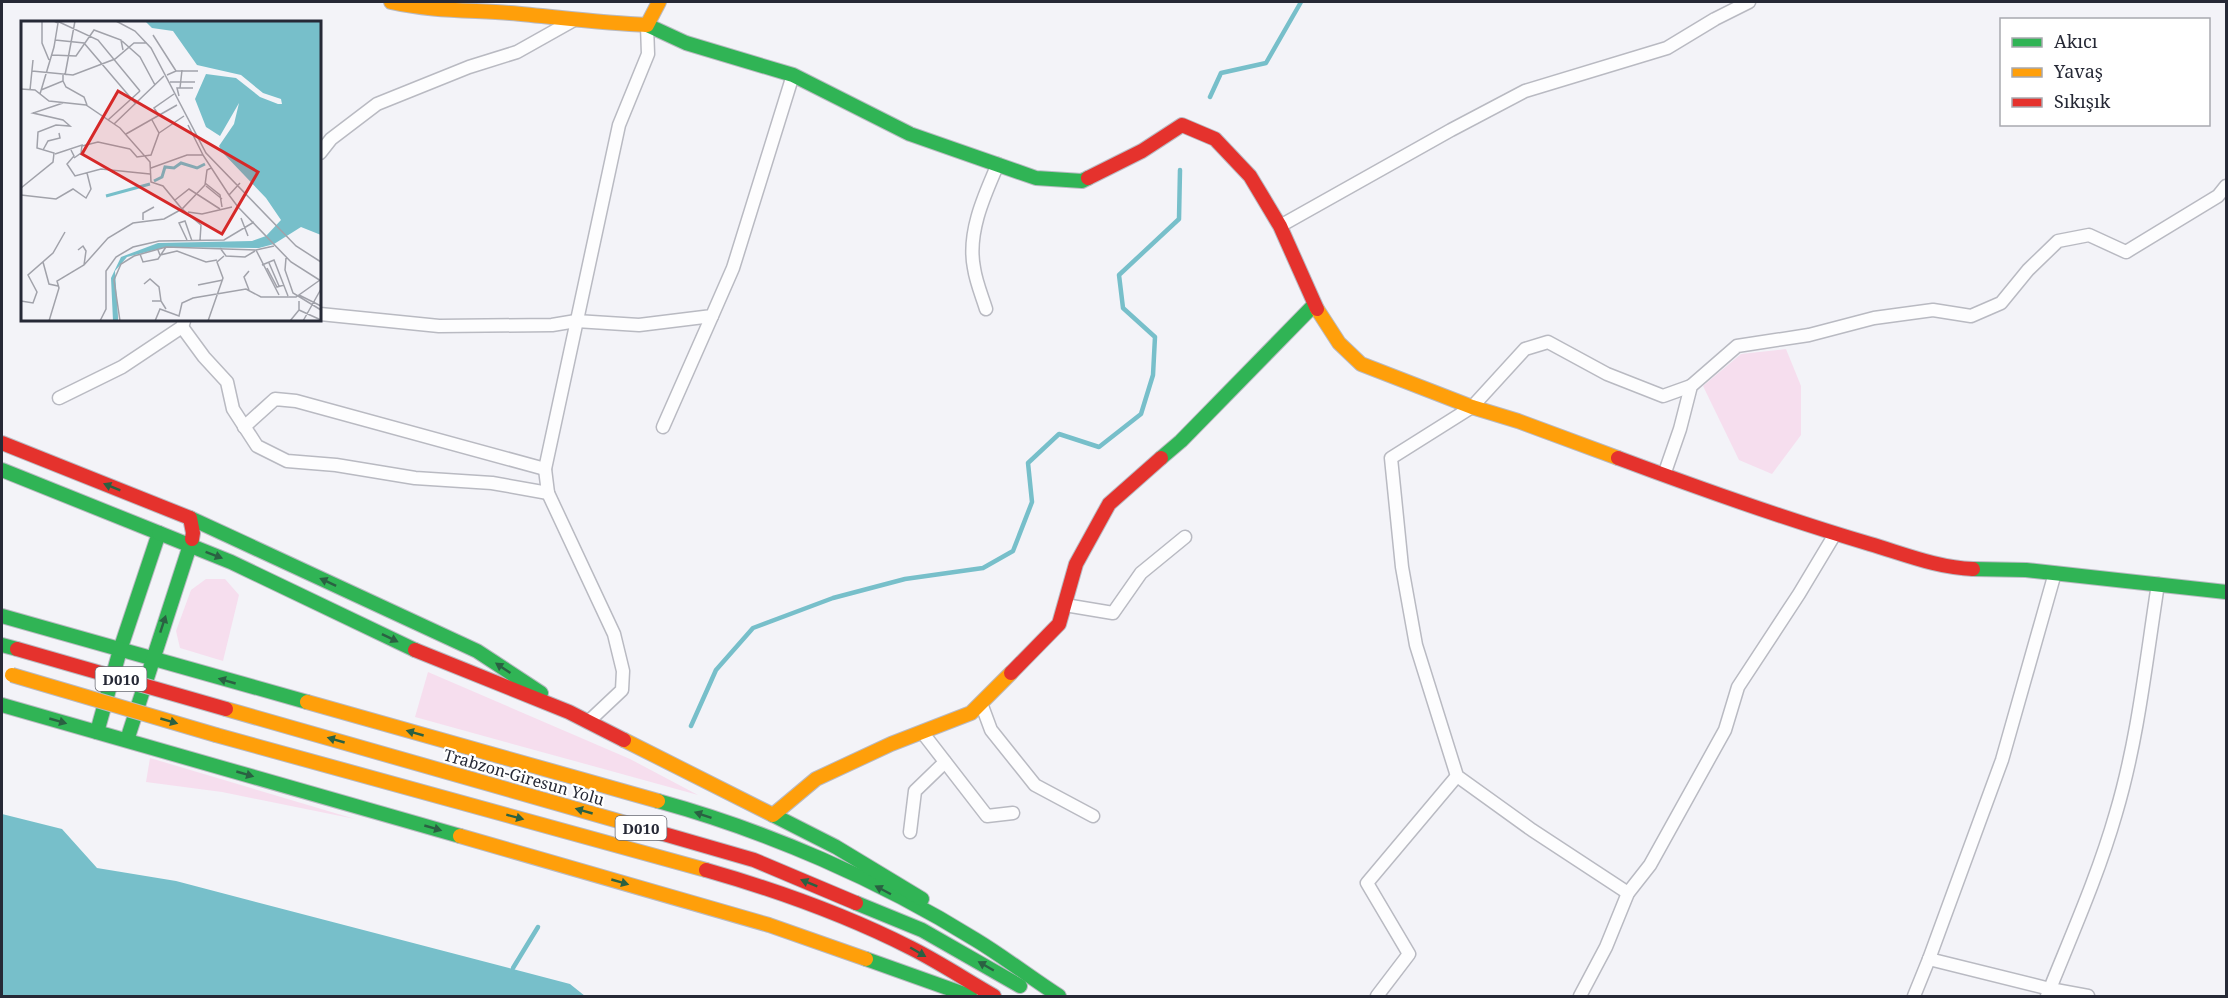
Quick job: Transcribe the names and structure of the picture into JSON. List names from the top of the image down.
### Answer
{
  "streets": {
    "main road": ["D010", "Trabzon-Giresun Yolu"]
  },
  "legend": ["Akıcı", "Yavaş", "Sıkışık"]
}
